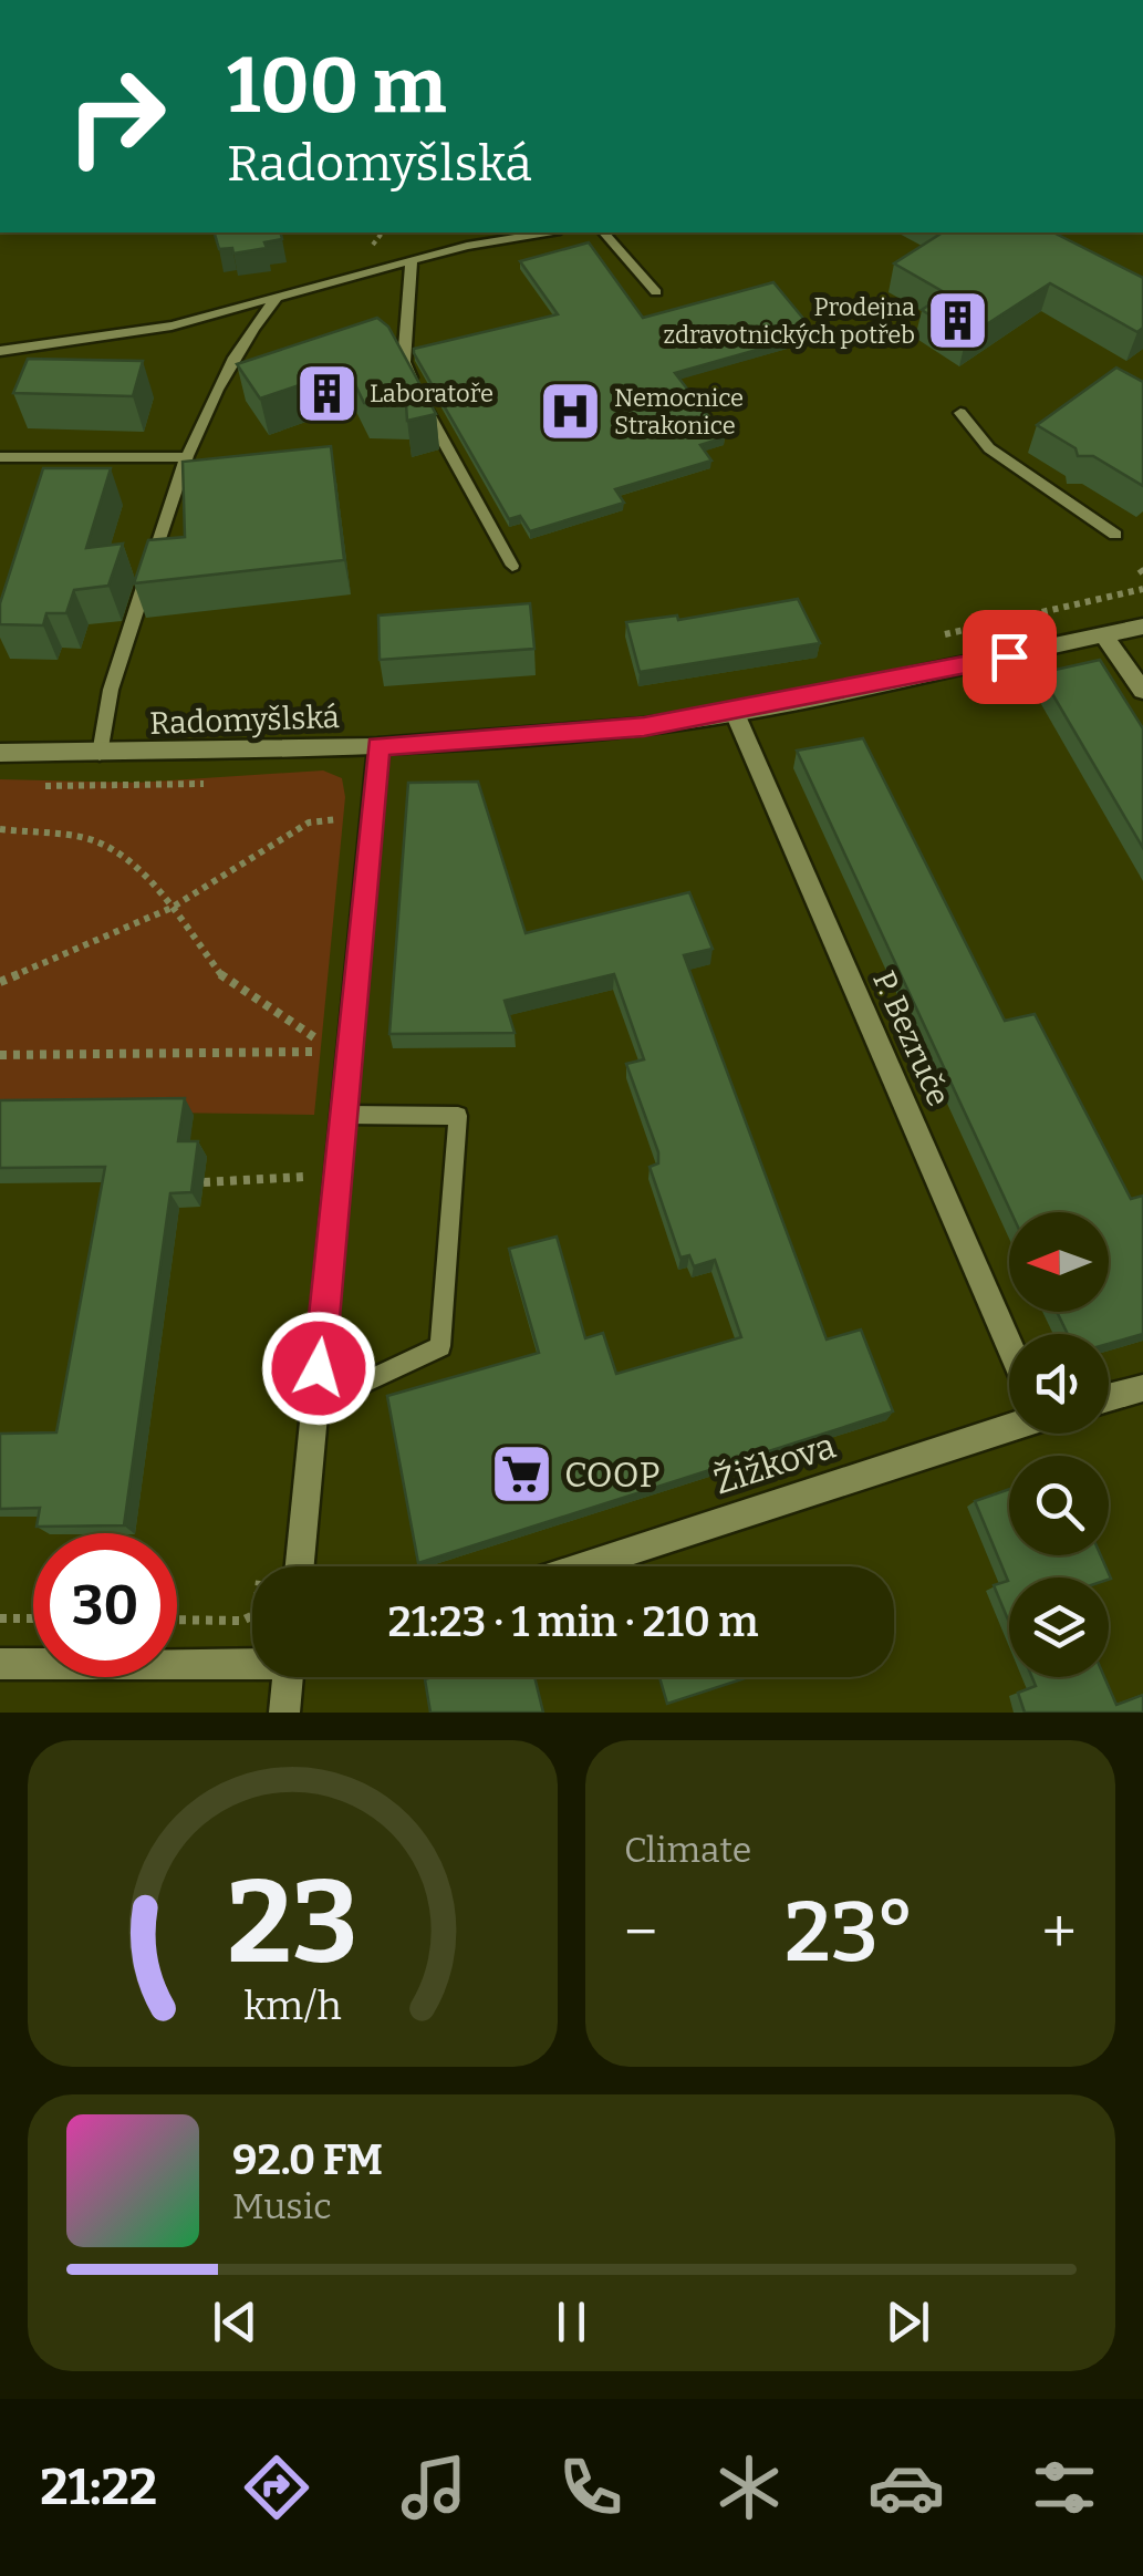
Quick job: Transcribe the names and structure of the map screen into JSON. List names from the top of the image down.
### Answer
{
  "streets": {
    "street": ["Radomyšlská", "P. Bezruče", "Žižkova"]
  },
  "crossings": [
    ["Radomyšlská", "P. Bezruče"]
  ],
  "places": {
    "building": ["Prodejna zdravotnických potřeb", "Laboratoře"],
    "hospital": ["Nemocnice Strakonice"],
    "supermarket": ["COOP"]
  },
  "north": "left",
  "page": {
    "turn": ["100 m", "Radomyšlská"],
    "limit": "30",
    "trip": "21:23 · 1 min · 210 m",
    "tile": "Climate",
    "heat": ["−", "23°", "+"],
    "song": ["92.0 FM", "Music"],
    "tabs": "21:22",
    "gauge": ["23", "km/h"]
  }
}
